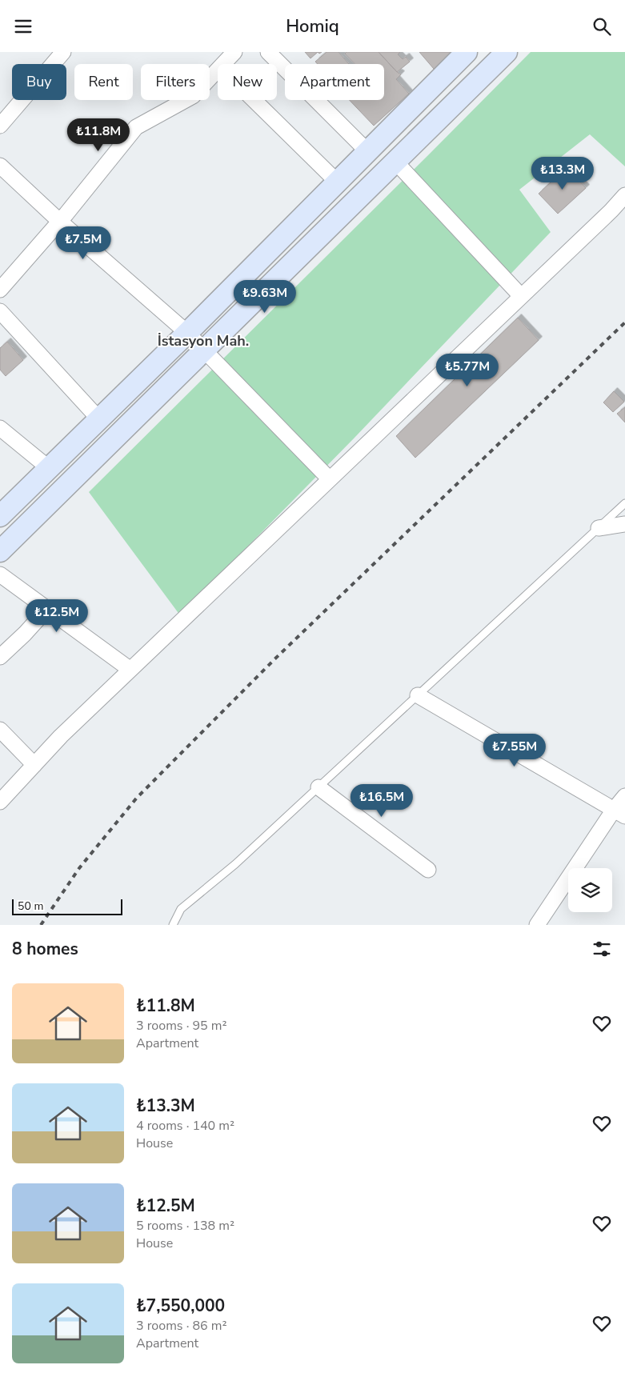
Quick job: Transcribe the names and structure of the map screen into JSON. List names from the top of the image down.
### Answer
{
  "districts": ["İstasyon Mah."],
  "scale_bar": "50 m",
  "page": {
    "header": "Homiq",
    "chip": [
      "Buy",
      "Rent",
      "Filters",
      "New",
      "Apartment"
    ],
    "price": [
      "₺11.8M",
      "₺13.3M",
      "₺7.5M",
      "₺9.63M",
      "₺5.77M",
      "₺12.5M",
      "₺7.55M",
      "₺16.5M"
    ],
    "scale": "50 m",
    "heading": "8 homes",
    "list": [
      {
        "name": "₺11.8M",
        "note": "3 rooms · 95 m² · Apartment"
      },
      {
        "name": "₺13.3M",
        "note": "4 rooms · 140 m² · House"
      },
      {
        "name": "₺12.5M",
        "note": "5 rooms · 138 m² · House"
      },
      {
        "name": "₺7,550,000",
        "note": "3 rooms · 86 m² · Apartment"
      }
    ]
  }
}
